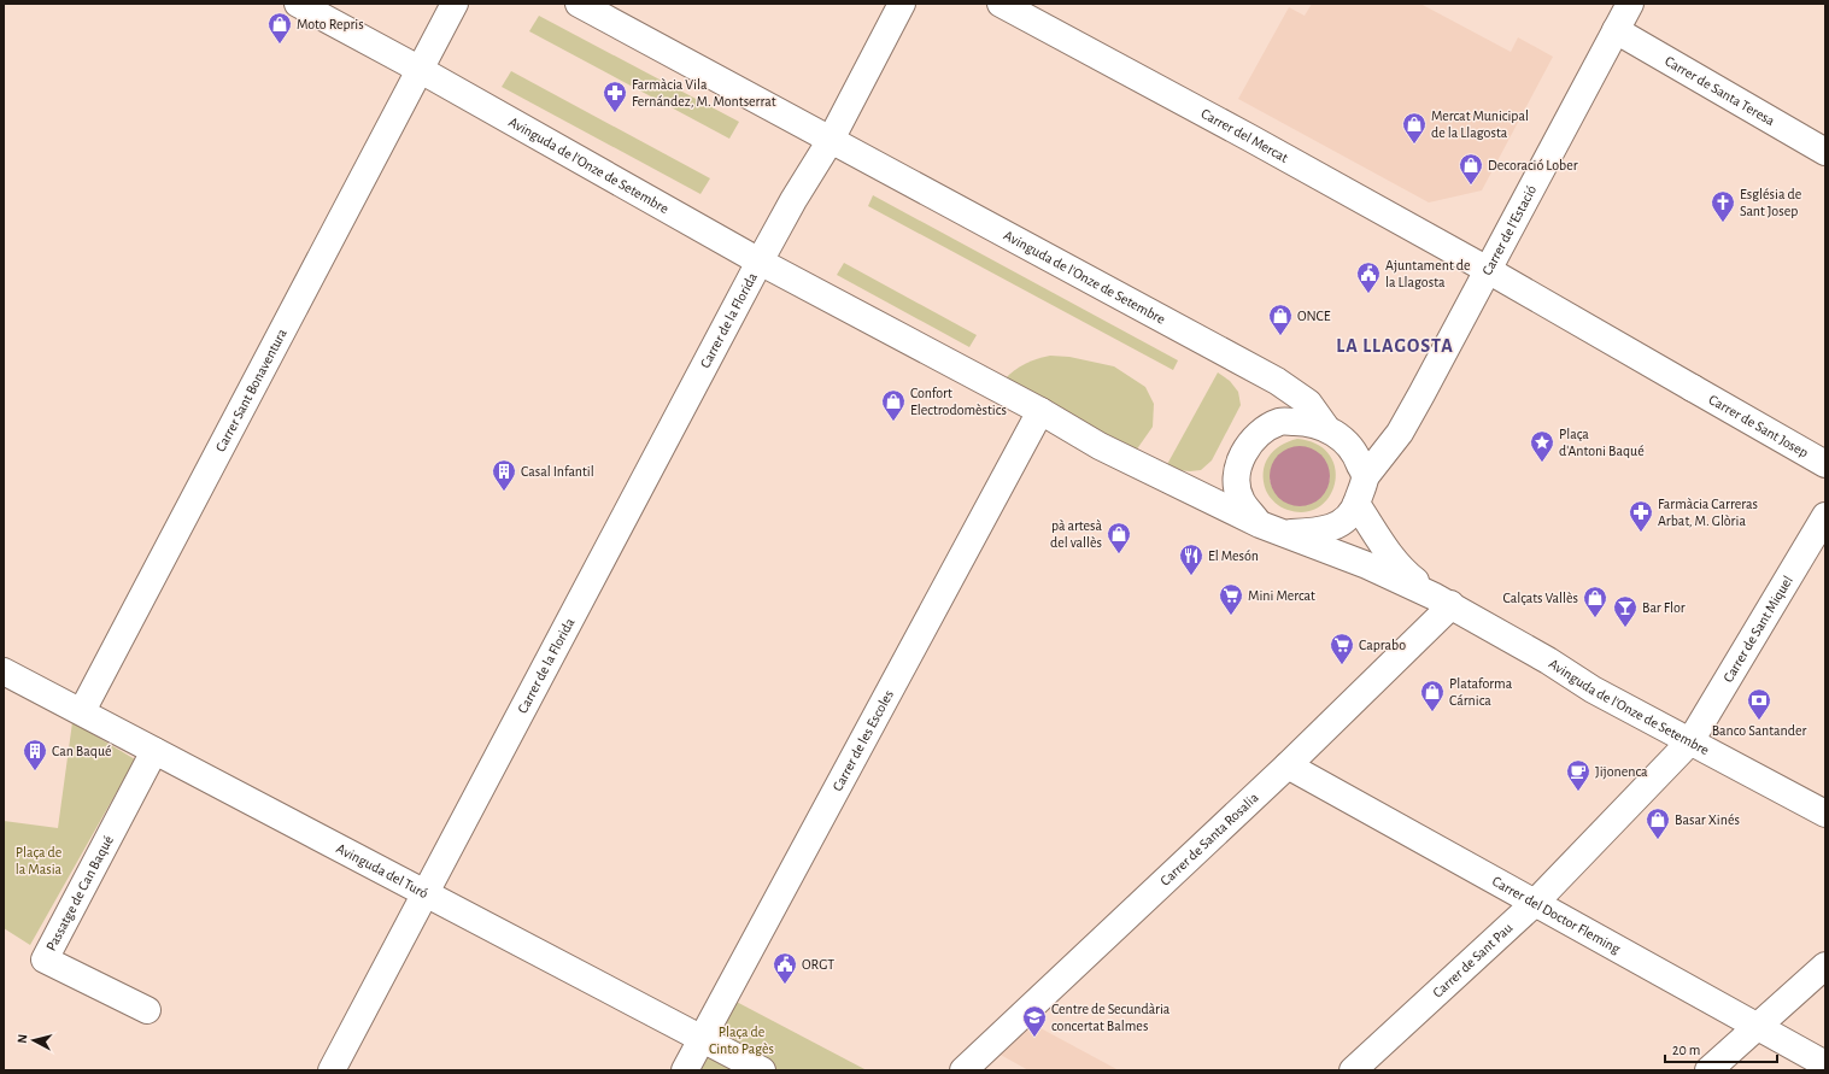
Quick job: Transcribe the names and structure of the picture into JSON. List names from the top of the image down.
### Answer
{
  "streets": {
    "street": [
      "Carrer de Santa Teresa",
      "Carrer del Mercat",
      "Avinguda de l'Onze de Setembre",
      "Carrer de l'Estació",
      "Carrer de la Florida",
      "Carrer Sant Bonaventura",
      "Carrer de Sant Josep",
      "Carrer de Sant Miquel",
      "Carrer de les Escoles",
      "Carrer de Santa Rosalia",
      "Avinguda del Turó",
      "Passatge de Can Baqué",
      "Carrer del Doctor Fleming",
      "Carrer de Sant Pau"
    ]
  },
  "crossings": [
    ["Carrer de Santa Teresa", "Carrer de l'Estació"],
    ["Carrer del Mercat", "Carrer de l'Estació"],
    ["Carrer del Mercat", "Carrer de Sant Josep"],
    ["Avinguda de l'Onze de Setembre", "Carrer de l'Estació"],
    ["Avinguda de l'Onze de Setembre", "Carrer de la Florida"],
    ["Avinguda de l'Onze de Setembre", "Carrer Sant Bonaventura"],
    ["Avinguda de l'Onze de Setembre", "Carrer de Sant Miquel"],
    ["Avinguda de l'Onze de Setembre", "Carrer de les Escoles"],
    ["Avinguda de l'Onze de Setembre", "Carrer de Santa Rosalia"],
    ["Avinguda de l'Onze de Setembre", "Carrer de Sant Pau"],
    ["Carrer de la Florida", "Avinguda del Turó"],
    ["Carrer Sant Bonaventura", "Avinguda del Turó"],
    ["Carrer de Sant Miquel", "Carrer de Sant Pau"],
    ["Carrer de les Escoles", "Avinguda del Turó"],
    ["Carrer de Santa Rosalia", "Carrer del Doctor Fleming"],
    ["Avinguda del Turó", "Passatge de Can Baqué"],
    ["Carrer del Doctor Fleming", "Carrer de Sant Pau"]
  ],
  "districts": ["LA LLAGOSTA"],
  "parks": ["Plaça de la Masia", "Plaça de Cinto Pagès"],
  "places": {
    "shop": [
      "Moto Repris",
      "Mercat Municipal de la Llagosta",
      "Decoració Lober",
      "ONCE",
      "Confort Electrodomèstics",
      "pà artesà del vallès",
      "Calçats Vallès",
      "Plataforma Cárnica",
      "Basar Xinés"
    ],
    "pharmacy": ["Farmàcia Vila Fernández, M. Montserrat", "Farmàcia Carreras Arbat, M. Glòria"],
    "church": ["Església de Sant Josep"],
    "public building": ["Ajuntament de la Llagosta", "ORGT"],
    "place": ["Plaça d'Antoni Baqué"],
    "building": ["Casal Infantil", "Can Baqué"],
    "restaurant": ["El Mesón"],
    "supermarket": ["Mini Mercat", "Caprabo"],
    "bar": ["Bar Flor"],
    "bank": ["Banco Santander"],
    "cafe": ["Jijonenca"],
    "school or university": ["Centre de Secundària concertat Balmes"]
  },
  "scale_bar": "20 m",
  "north": "left"
}
